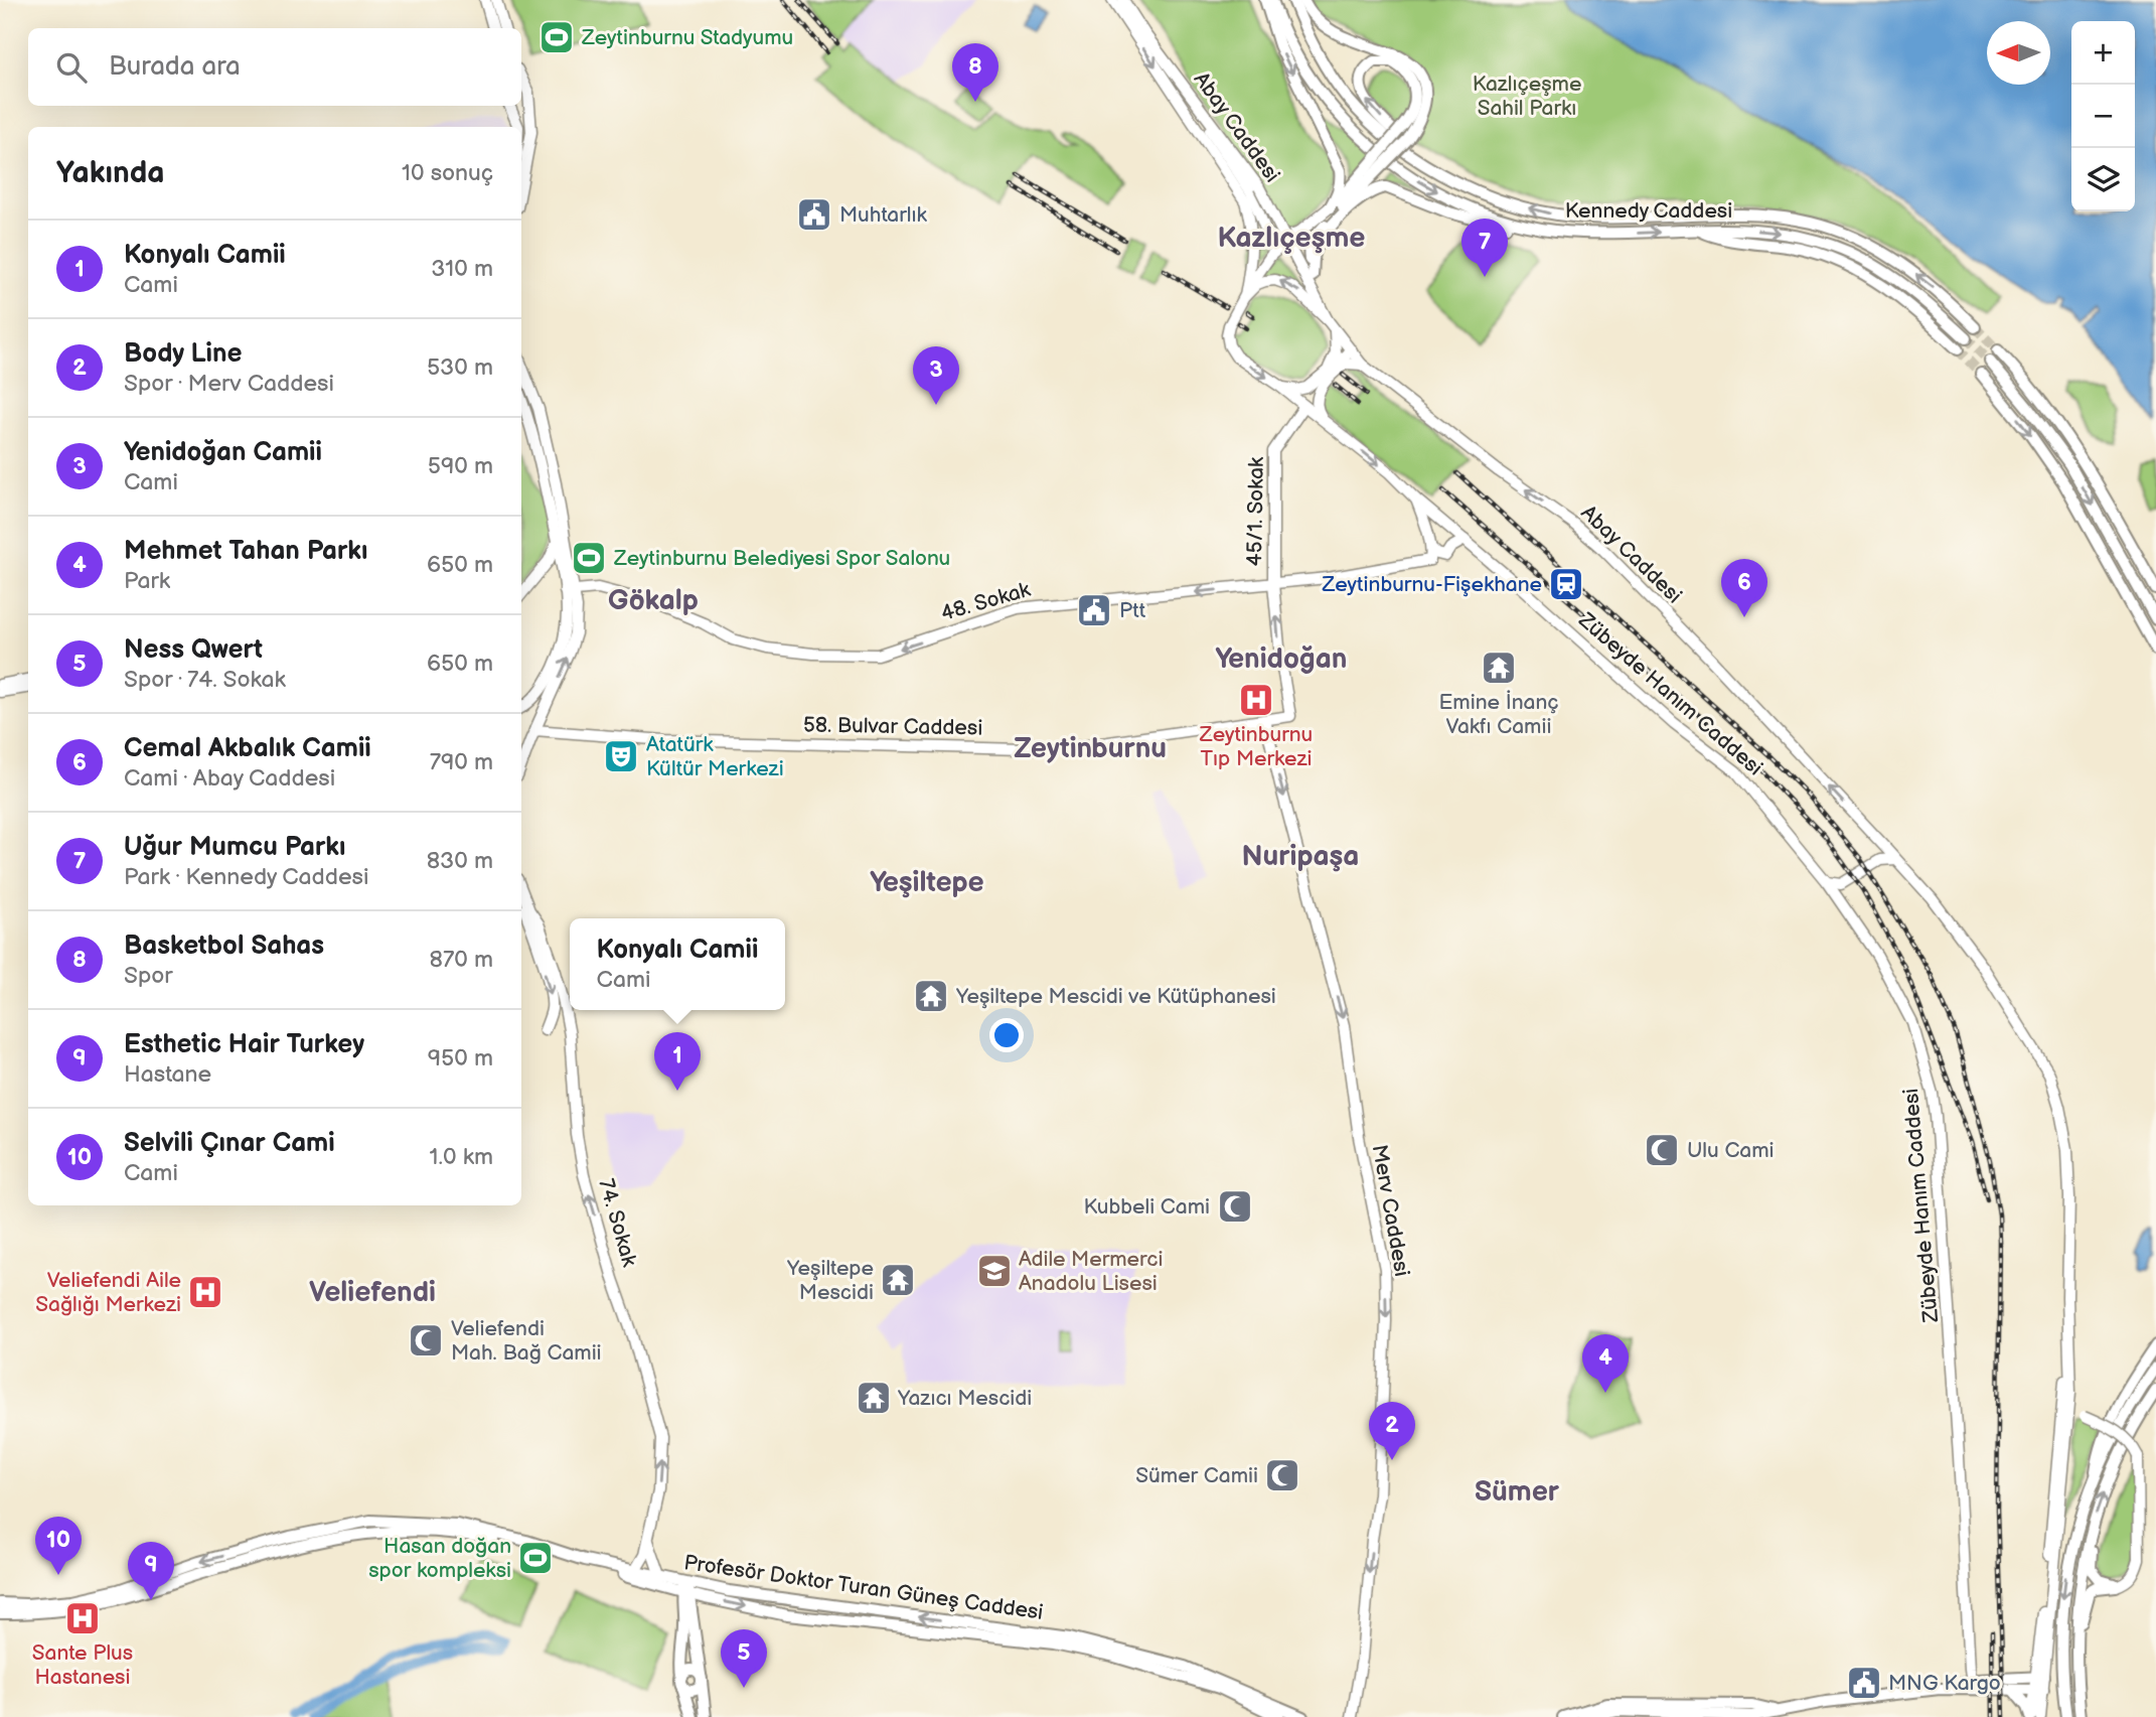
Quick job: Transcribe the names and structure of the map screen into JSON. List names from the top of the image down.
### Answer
{
  "streets": {
    "main road": [
      "Abay Caddesi",
      "Kennedy Caddesi",
      "45/1. Sokak",
      "48. Sokak",
      "Zübeyde Hanım Caddesi",
      "58. Bulvar Caddesi",
      "Merv Caddesi",
      "74. Sokak",
      "Profesör Doktor Turan Güneş Caddesi"
    ]
  },
  "crossings": [
    ["Abay Caddesi", "Zübeyde Hanım Caddesi"],
    ["45/1. Sokak", "48. Sokak"],
    ["45/1. Sokak", "Zübeyde Hanım Caddesi"],
    ["45/1. Sokak", "58. Bulvar Caddesi"],
    ["58. Bulvar Caddesi", "Merv Caddesi"],
    ["74. Sokak", "Profesör Doktor Turan Güneş Caddesi"]
  ],
  "one_way": [
    "45/1. Sokak",
    "48. Sokak",
    "Merv Caddesi",
    "74. Sokak"
  ],
  "districts": [
    "Kazlıçeşme",
    "Gökalp",
    "Yenidoğan",
    "Zeytinburnu",
    "Nuripaşa",
    "Yeşiltepe",
    "Veliefendi",
    "Sümer"
  ],
  "parks": ["Kazlıçeşme Sahil Parkı"],
  "places": {
    "sports": ["Zeytinburnu Stadyumu", "Zeytinburnu Belediyesi Spor Salonu", "Hasan doğan spor kompleksi"],
    "public building": ["Muhtarlık", "Ptt", "MNG Kargo"],
    "station": ["Zeytinburnu-Fişekhane"],
    "temple": [
      "Emine İnanç Vakfı Camii",
      "Yeşiltepe Mescidi ve Kütüphanesi",
      "Yeşiltepe Mescidi",
      "Yazıcı Mescidi"
    ],
    "hospital": ["Zeytinburnu Tıp Merkezi", "Veliefendi Aile Sağlığı Merkezi", "Sante Plus Hastanesi"],
    "theatre": ["Atatürk Kültür Merkezi"],
    "mosque": [
      "Ulu Cami",
      "Kubbeli Cami",
      "Veliefendi Mah. Bağ Camii",
      "Sümer Camii"
    ],
    "school or university": ["Adile Mermerci Anadolu Lisesi"]
  },
  "north": "left",
  "page": {
    "map_buttons": ["+", "−"],
    "search": "Burada ara",
    "pins": [
      "8",
      "7",
      "3",
      "6",
      "1",
      "4",
      "2",
      "10",
      "9",
      "5"
    ],
    "heading": ["Yakında", "10 sonuç"],
    "list": [
      {
        "mark": "1",
        "name": "Konyalı Camii",
        "note": "Cami",
        "value": "310 m"
      },
      {
        "mark": "2",
        "name": "Body Line",
        "note": "Spor · Merv Caddesi",
        "value": "530 m"
      },
      {
        "mark": "3",
        "name": "Yenidoğan Camii",
        "note": "Cami",
        "value": "590 m"
      },
      {
        "mark": "4",
        "name": "Mehmet Tahan Parkı",
        "note": "Park",
        "value": "650 m"
      },
      {
        "mark": "5",
        "name": "Ness Qwert",
        "note": "Spor · 74. Sokak",
        "value": "650 m"
      },
      {
        "mark": "6",
        "name": "Cemal Akbalık Camii",
        "note": "Cami · Abay Caddesi",
        "value": "790 m"
      },
      {
        "mark": "7",
        "name": "Uğur Mumcu Parkı",
        "note": "Park · Kennedy Caddesi",
        "value": "830 m"
      },
      {
        "mark": "8",
        "name": "Basketbol Sahas",
        "note": "Spor",
        "value": "870 m"
      },
      {
        "mark": "9",
        "name": "Esthetic Hair Turkey",
        "note": "Hastane",
        "value": "950 m"
      },
      {
        "mark": "10",
        "name": "Selvili Çınar Cami",
        "note": "Cami",
        "value": "1.0 km"
      }
    ],
    "popup": ["Konyalı Camii", "Cami"]
  }
}
